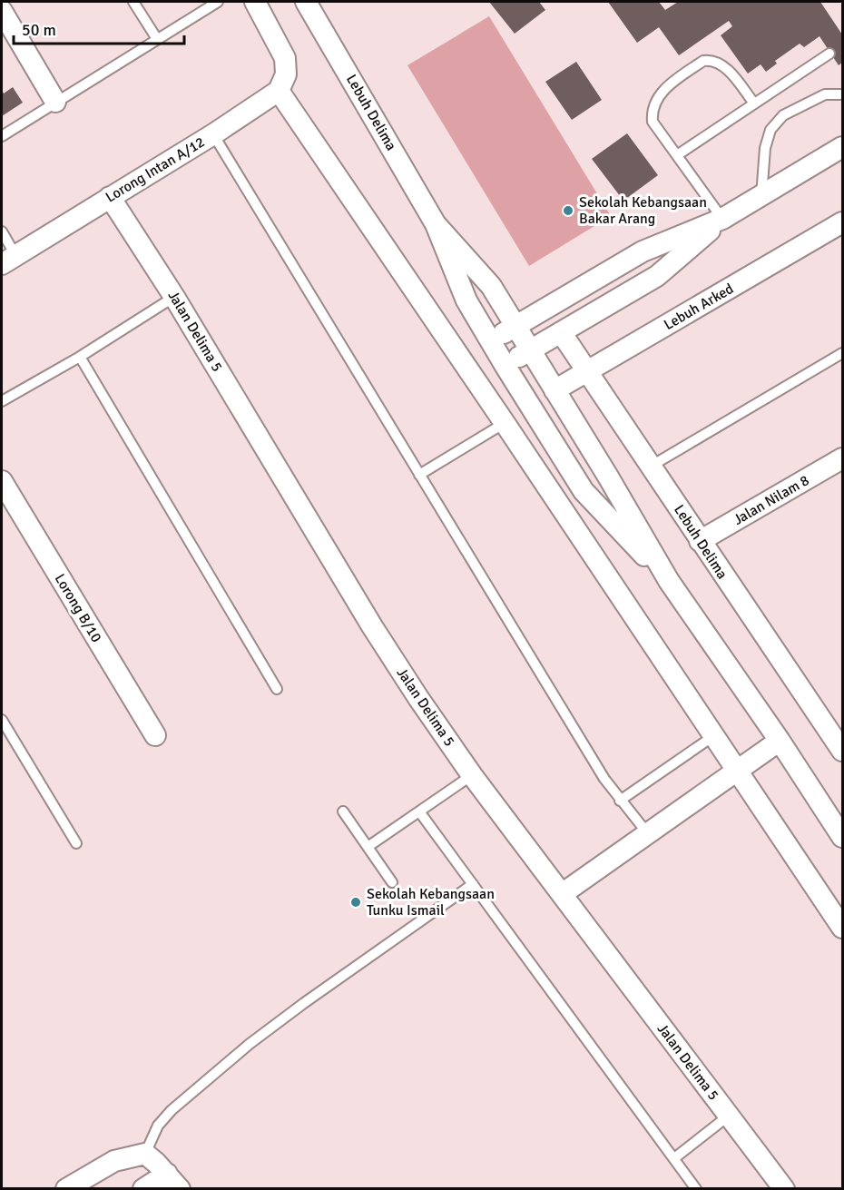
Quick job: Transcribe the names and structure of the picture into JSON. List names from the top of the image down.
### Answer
{
  "streets": {
    "street": [
      "Lebuh Delima",
      "Lorong Intan A/12",
      "Lebuh Arked",
      "Jalan Delima 5",
      "Jalan Nilam 8",
      "Lorong B/10"
    ]
  },
  "crossings": [
    ["Lebuh Delima", "Lebuh Arked"],
    ["Lebuh Delima", "Jalan Nilam 8"],
    ["Lorong Intan A/12", "Jalan Delima 5"]
  ],
  "places": ["Sekolah Kebangsaan Bakar Arang", "Sekolah Kebangsaan Tunku Ismail"],
  "scale_bar": "50 m"
}
